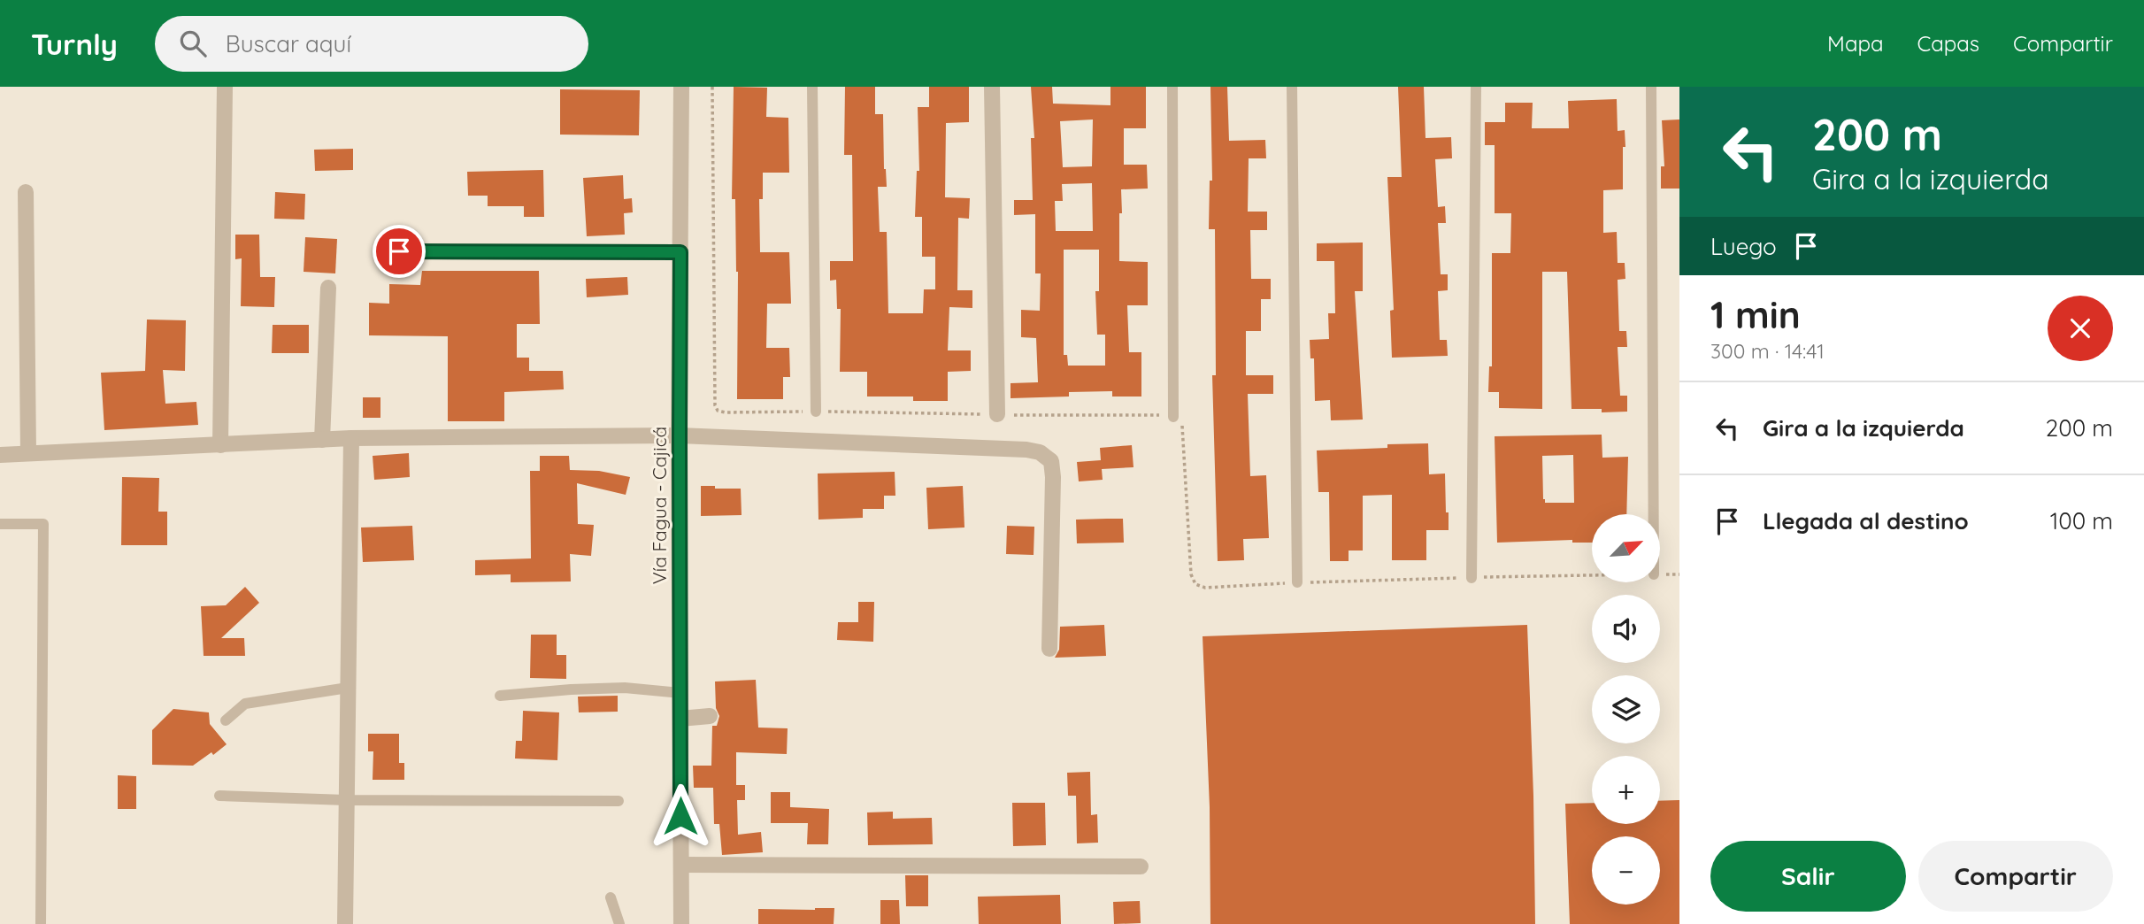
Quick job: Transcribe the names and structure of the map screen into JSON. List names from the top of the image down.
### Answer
{
  "streets": {
    "street": ["Vía Fagua - Cajicá"]
  },
  "north": "top right",
  "page": {
    "header": "Turnly",
    "search": "Buscar aquí",
    "nav": ["Mapa", "Capas", "Compartir"],
    "turn": ["200 m", "Gira a la izquierda"],
    "then": "Luego",
    "heading": ["1 min", "300 m · 14:41"],
    "list": [
      {
        "name": "Gira a la izquierda",
        "value": "200 m"
      },
      {
        "name": "Llegada al destino",
        "value": "100 m"
      }
    ],
    "map_buttons": ["+", "−"],
    "buttons": ["Salir", "Compartir"]
  }
}
